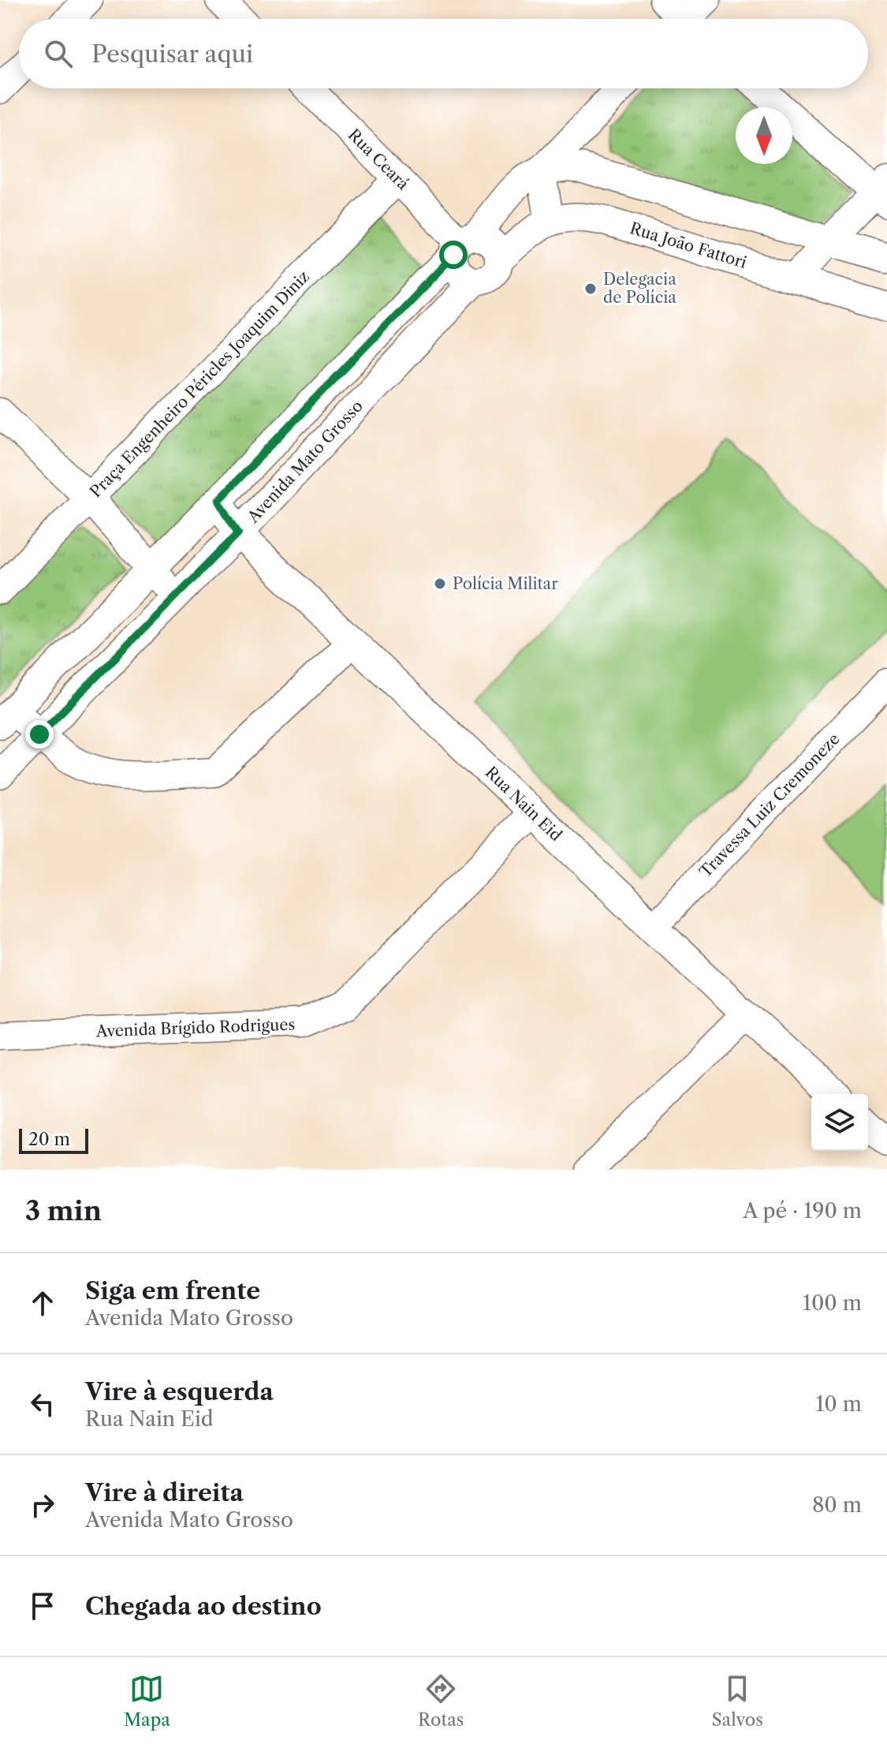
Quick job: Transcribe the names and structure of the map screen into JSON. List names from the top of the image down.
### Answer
{
  "streets": {
    "street": [
      "Rua Ceará",
      "Rua João Fattori",
      "Praça Engenheiro Péricles Joaquim Diniz",
      "Avenida Mato Grosso",
      "Rua Nain Eid",
      "Travessa Luiz Cremoneze",
      "Avenida Brígido Rodrigues"
    ]
  },
  "crossings": [
    ["Rua Ceará", "Rua João Fattori"],
    ["Rua Ceará", "Praça Engenheiro Péricles Joaquim Diniz"],
    ["Rua Ceará", "Avenida Mato Grosso"],
    ["Rua João Fattori", "Avenida Mato Grosso"],
    ["Avenida Mato Grosso", "Rua Nain Eid"],
    ["Rua Nain Eid", "Travessa Luiz Cremoneze"],
    ["Rua Nain Eid", "Avenida Brígido Rodrigues"]
  ],
  "places": ["Delegacia de Polícia", "Polícia Militar"],
  "scale_bar": "20 m",
  "north": "bottom",
  "page": {
    "search": "Pesquisar aqui",
    "scale": "20 m",
    "heading": ["3 min", "A pé · 190 m"],
    "list": [
      ["Siga em frente", "Avenida Mato Grosso", "100 m"],
      ["Vire à esquerda", "Rua Nain Eid", "10 m"],
      ["Vire à direita", "Avenida Mato Grosso", "80 m"],
      "Chegada ao destino"
    ],
    "nav": ["Mapa", "Rotas", "Salvos"]
  }
}
